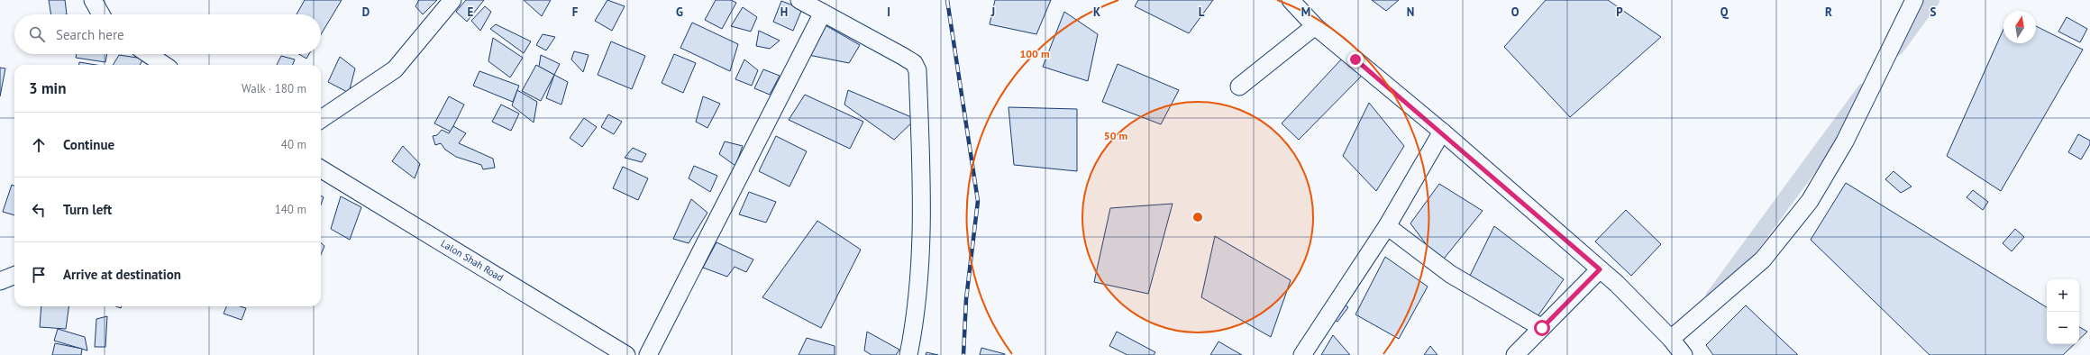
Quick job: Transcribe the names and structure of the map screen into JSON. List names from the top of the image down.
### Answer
{
  "streets": {
    "street": ["Lalon Shah Road"]
  },
  "north": "top",
  "page": {
    "search": "Search here",
    "heading": ["3 min", "Walk · 180 m"],
    "list": [
      ["Continue", "40 m"],
      ["Turn left", "140 m"],
      "Arrive at destination"
    ],
    "map_buttons": ["+", "−"]
  },
  "grid": {
    "columns": [
      "D",
      "E",
      "F",
      "G",
      "H",
      "I",
      "J",
      "K",
      "L",
      "M",
      "N",
      "O",
      "P",
      "Q",
      "R",
      "S"
    ]
  },
  "rings": ["100 m", "50 m"]
}
